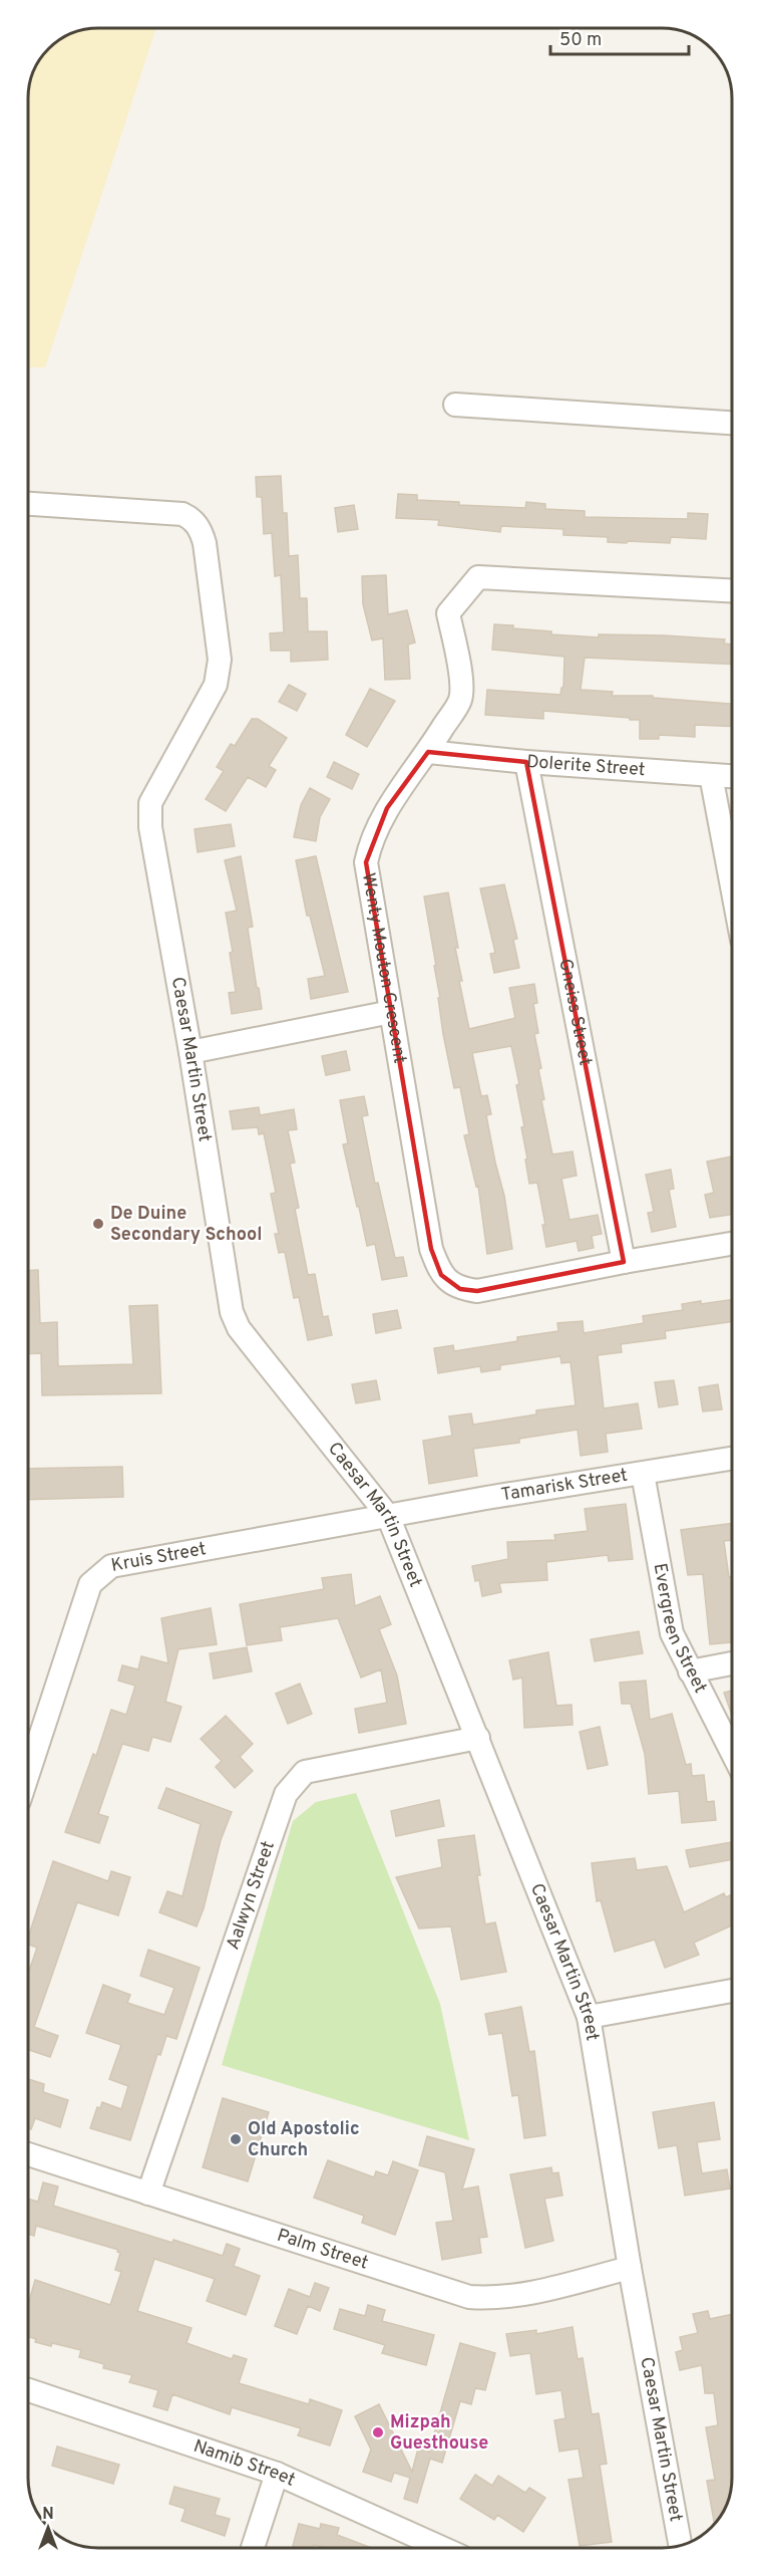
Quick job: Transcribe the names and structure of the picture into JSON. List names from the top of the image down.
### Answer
{
  "streets": {
    "street": [
      "Dolerite Street",
      "Wenty Mouton Crescent",
      "Gneiss Street",
      "Caesar Martin Street",
      "Tamarisk Street",
      "Kruis Street",
      "Evergreen Street",
      "Aalwyn Street",
      "Palm Street",
      "Namib Street"
    ]
  },
  "crossings": [
    ["Dolerite Street", "Wenty Mouton Crescent"],
    ["Dolerite Street", "Gneiss Street"],
    ["Wenty Mouton Crescent", "Gneiss Street"],
    ["Caesar Martin Street", "Tamarisk Street"],
    ["Caesar Martin Street", "Kruis Street"],
    ["Caesar Martin Street", "Aalwyn Street"],
    ["Caesar Martin Street", "Palm Street"],
    ["Tamarisk Street", "Kruis Street"],
    ["Tamarisk Street", "Evergreen Street"],
    ["Aalwyn Street", "Palm Street"]
  ],
  "places": ["De Duine Secondary School", "Old Apostolic Church", "Mizpah Guesthouse"],
  "scale_bar": "50 m",
  "north": "top"
}
